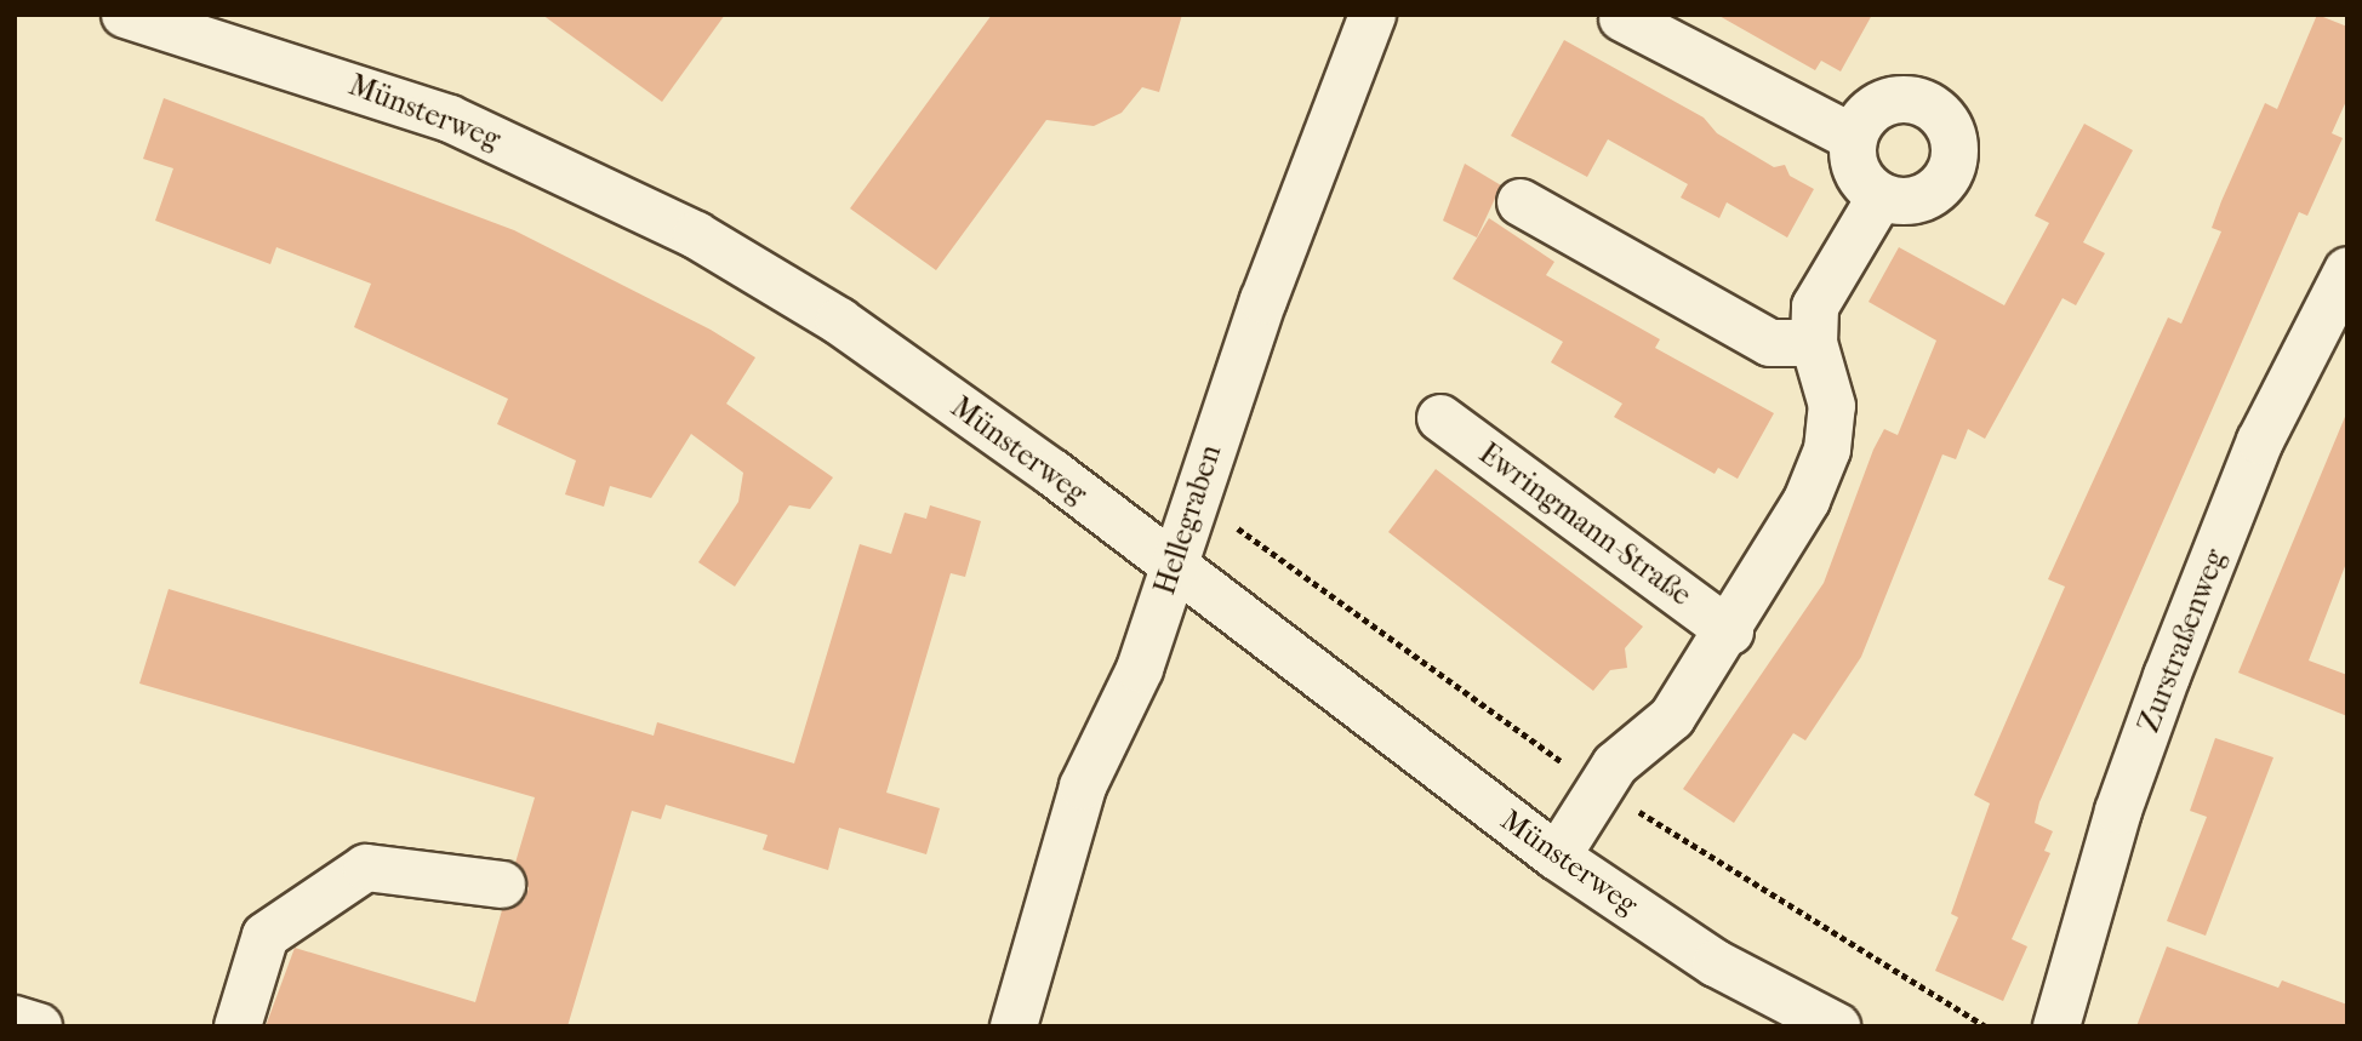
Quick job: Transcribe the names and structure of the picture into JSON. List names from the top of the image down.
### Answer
{
  "streets": {
    "street": [
      "Münsterweg",
      "Hellegraben",
      "Ewringmann-Straße",
      "Zurstraßenweg"
    ]
  },
  "crossings": [
    ["Münsterweg", "Hellegraben"]
  ]
}
